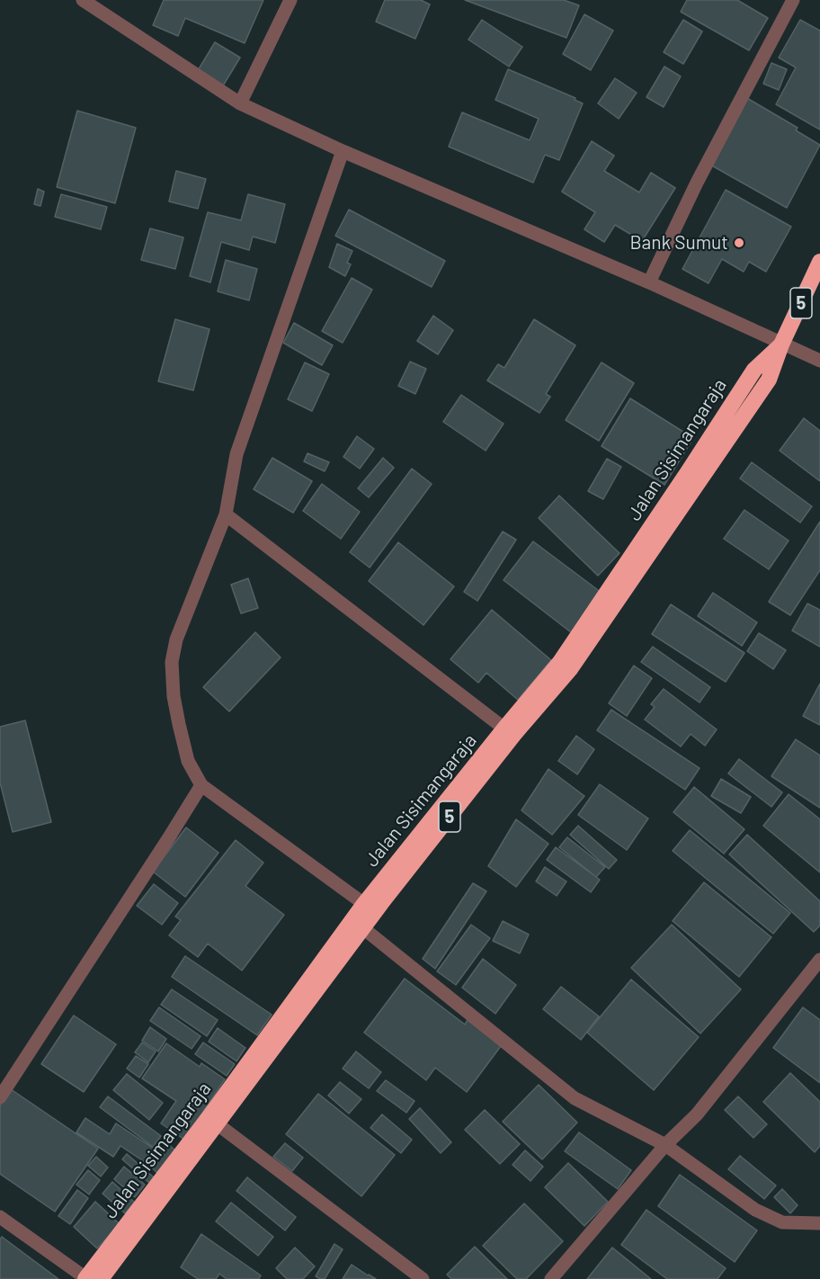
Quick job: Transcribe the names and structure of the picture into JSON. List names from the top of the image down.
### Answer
{
  "streets": {
    "highway": ["5", "Jalan Sisimangaraja"]
  },
  "places": ["Bank Sumut"]
}
